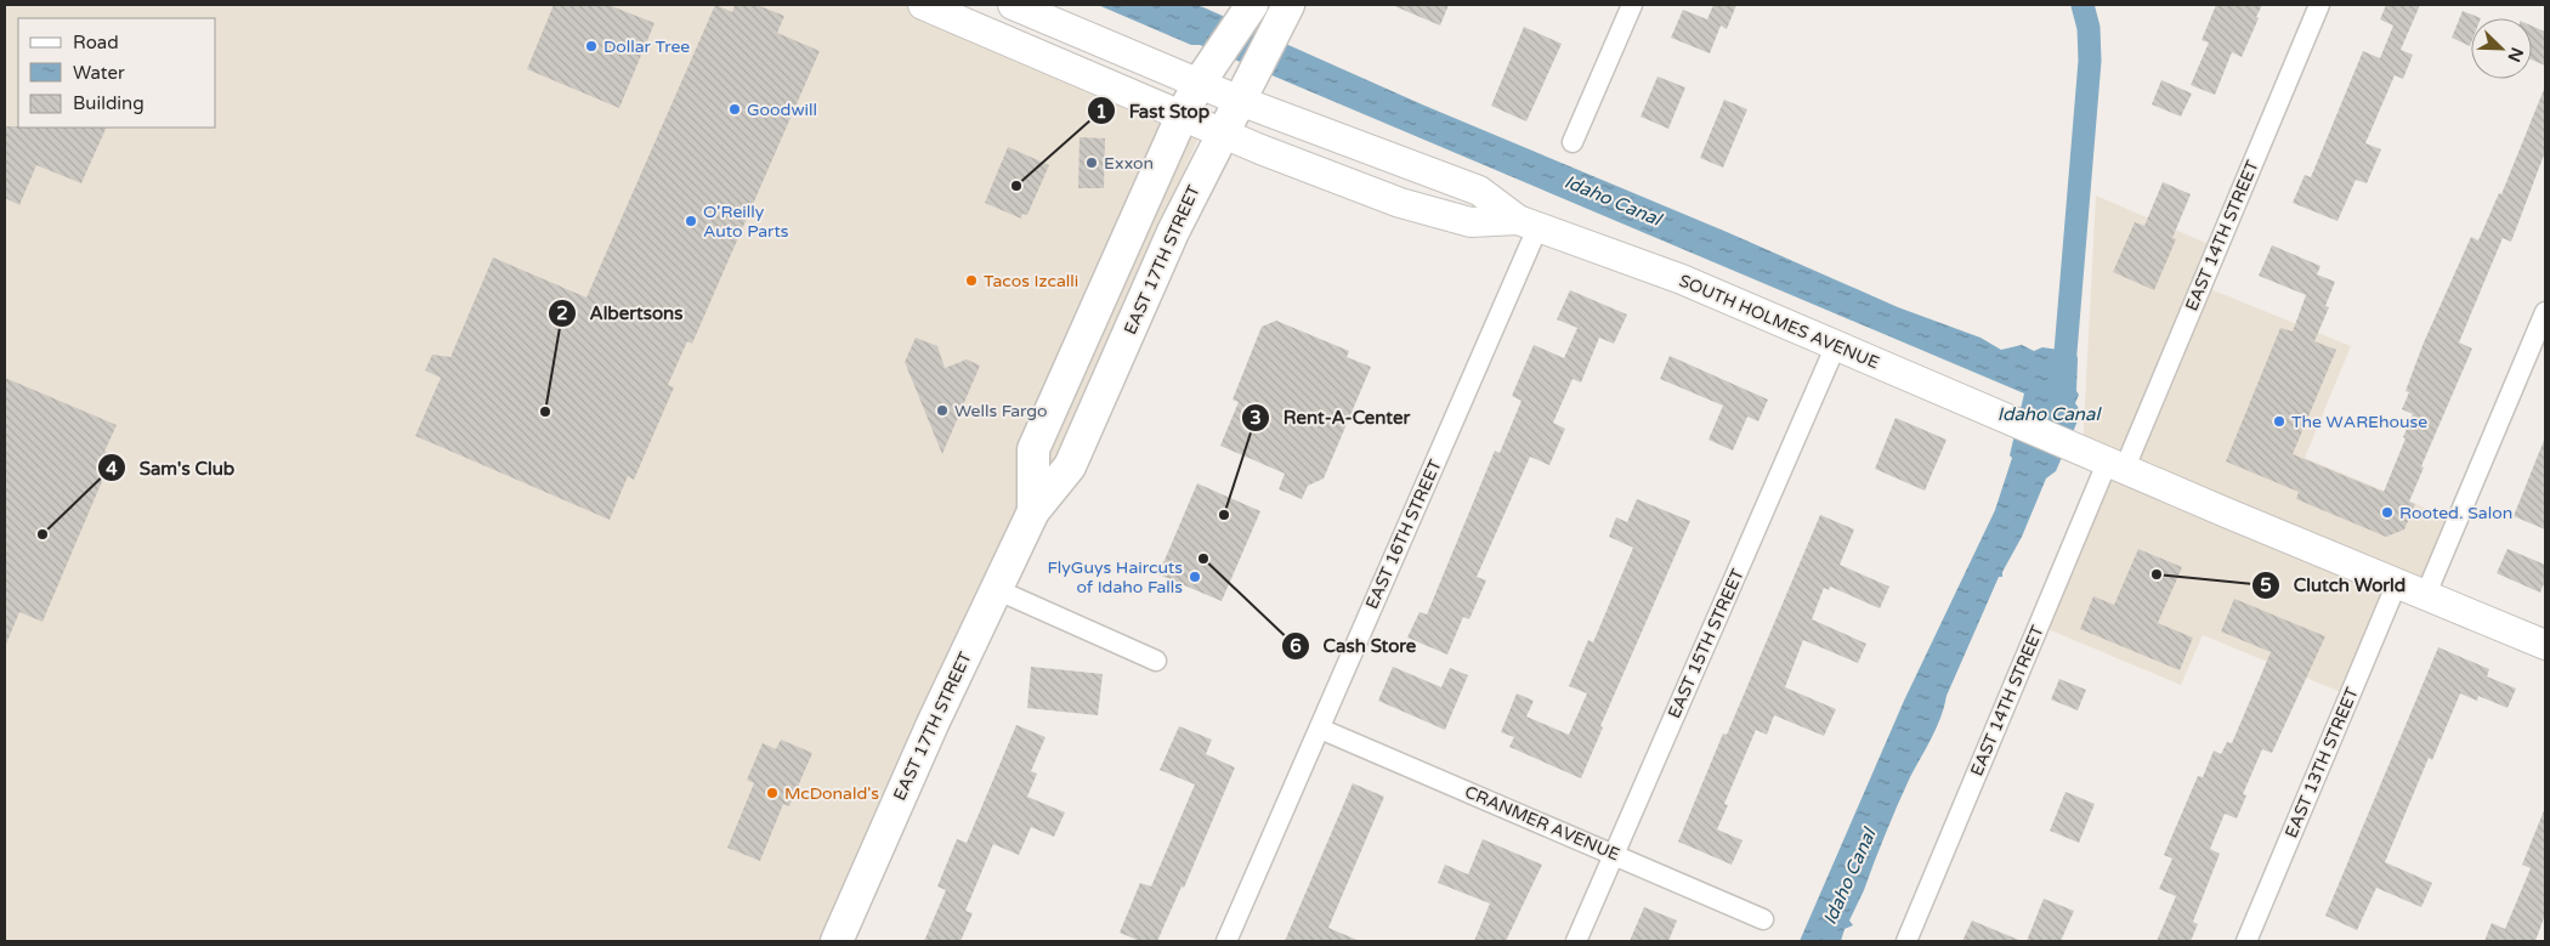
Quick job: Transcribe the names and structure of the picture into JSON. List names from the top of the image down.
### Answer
{
  "streets": {
    "main road": ["EAST 17TH STREET", "SOUTH HOLMES AVENUE"],
    "street": [
      "EAST 14TH STREET",
      "EAST 16TH STREET",
      "EAST 15TH STREET",
      "EAST 13TH STREET",
      "CRANMER AVENUE"
    ]
  },
  "crossings": [
    ["EAST 14TH STREET", "SOUTH HOLMES AVENUE"],
    ["EAST 17TH STREET", "SOUTH HOLMES AVENUE"],
    ["SOUTH HOLMES AVENUE", "EAST 16TH STREET"],
    ["SOUTH HOLMES AVENUE", "EAST 15TH STREET"],
    ["SOUTH HOLMES AVENUE", "EAST 13TH STREET"],
    ["EAST 16TH STREET", "CRANMER AVENUE"],
    ["EAST 15TH STREET", "CRANMER AVENUE"]
  ],
  "water": ["Idaho Canal"],
  "places": [
    "Dollar Tree",
    "Goodwill",
    "Exxon",
    "Fast Stop",
    "O'Reilly Auto Parts",
    "Tacos Izcalli",
    "Wells Fargo",
    "Albertsons",
    "The WAREhouse",
    "Rooted. Salon",
    "Rent-A-Center",
    "Sam's Club",
    "Cash Store",
    "Clutch World",
    "FlyGuys Haircuts of Idaho Falls",
    "McDonald's"
  ],
  "legend": ["Road", "Water", "Building"],
  "north": "bottom right"
}
